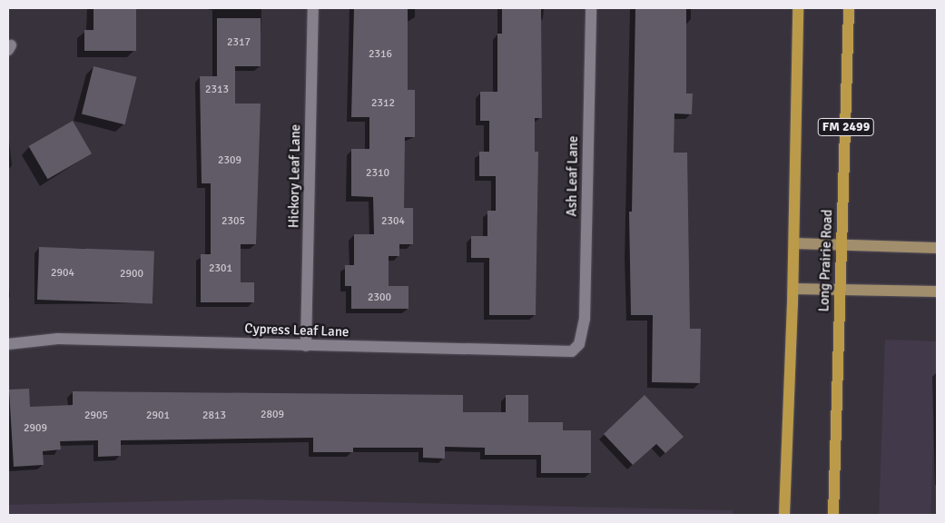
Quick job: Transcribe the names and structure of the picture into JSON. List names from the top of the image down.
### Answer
{
  "streets": {
    "main road": ["FM 2499", "Long Prairie Road"],
    "street": ["Hickory Leaf Lane", "Ash Leaf Lane", "Cypress Leaf Lane"]
  },
  "crossings": [
    ["Hickory Leaf Lane", "Cypress Leaf Lane"],
    ["Ash Leaf Lane", "Cypress Leaf Lane"]
  ],
  "house_numbers": [
    "2317",
    "2316",
    "2313",
    "2312",
    "2309",
    "2310",
    "2305",
    "2304",
    "2301",
    "2904",
    "2900",
    "2300",
    "2809",
    "2905",
    "2901",
    "2813",
    "2909"
  ]
}
